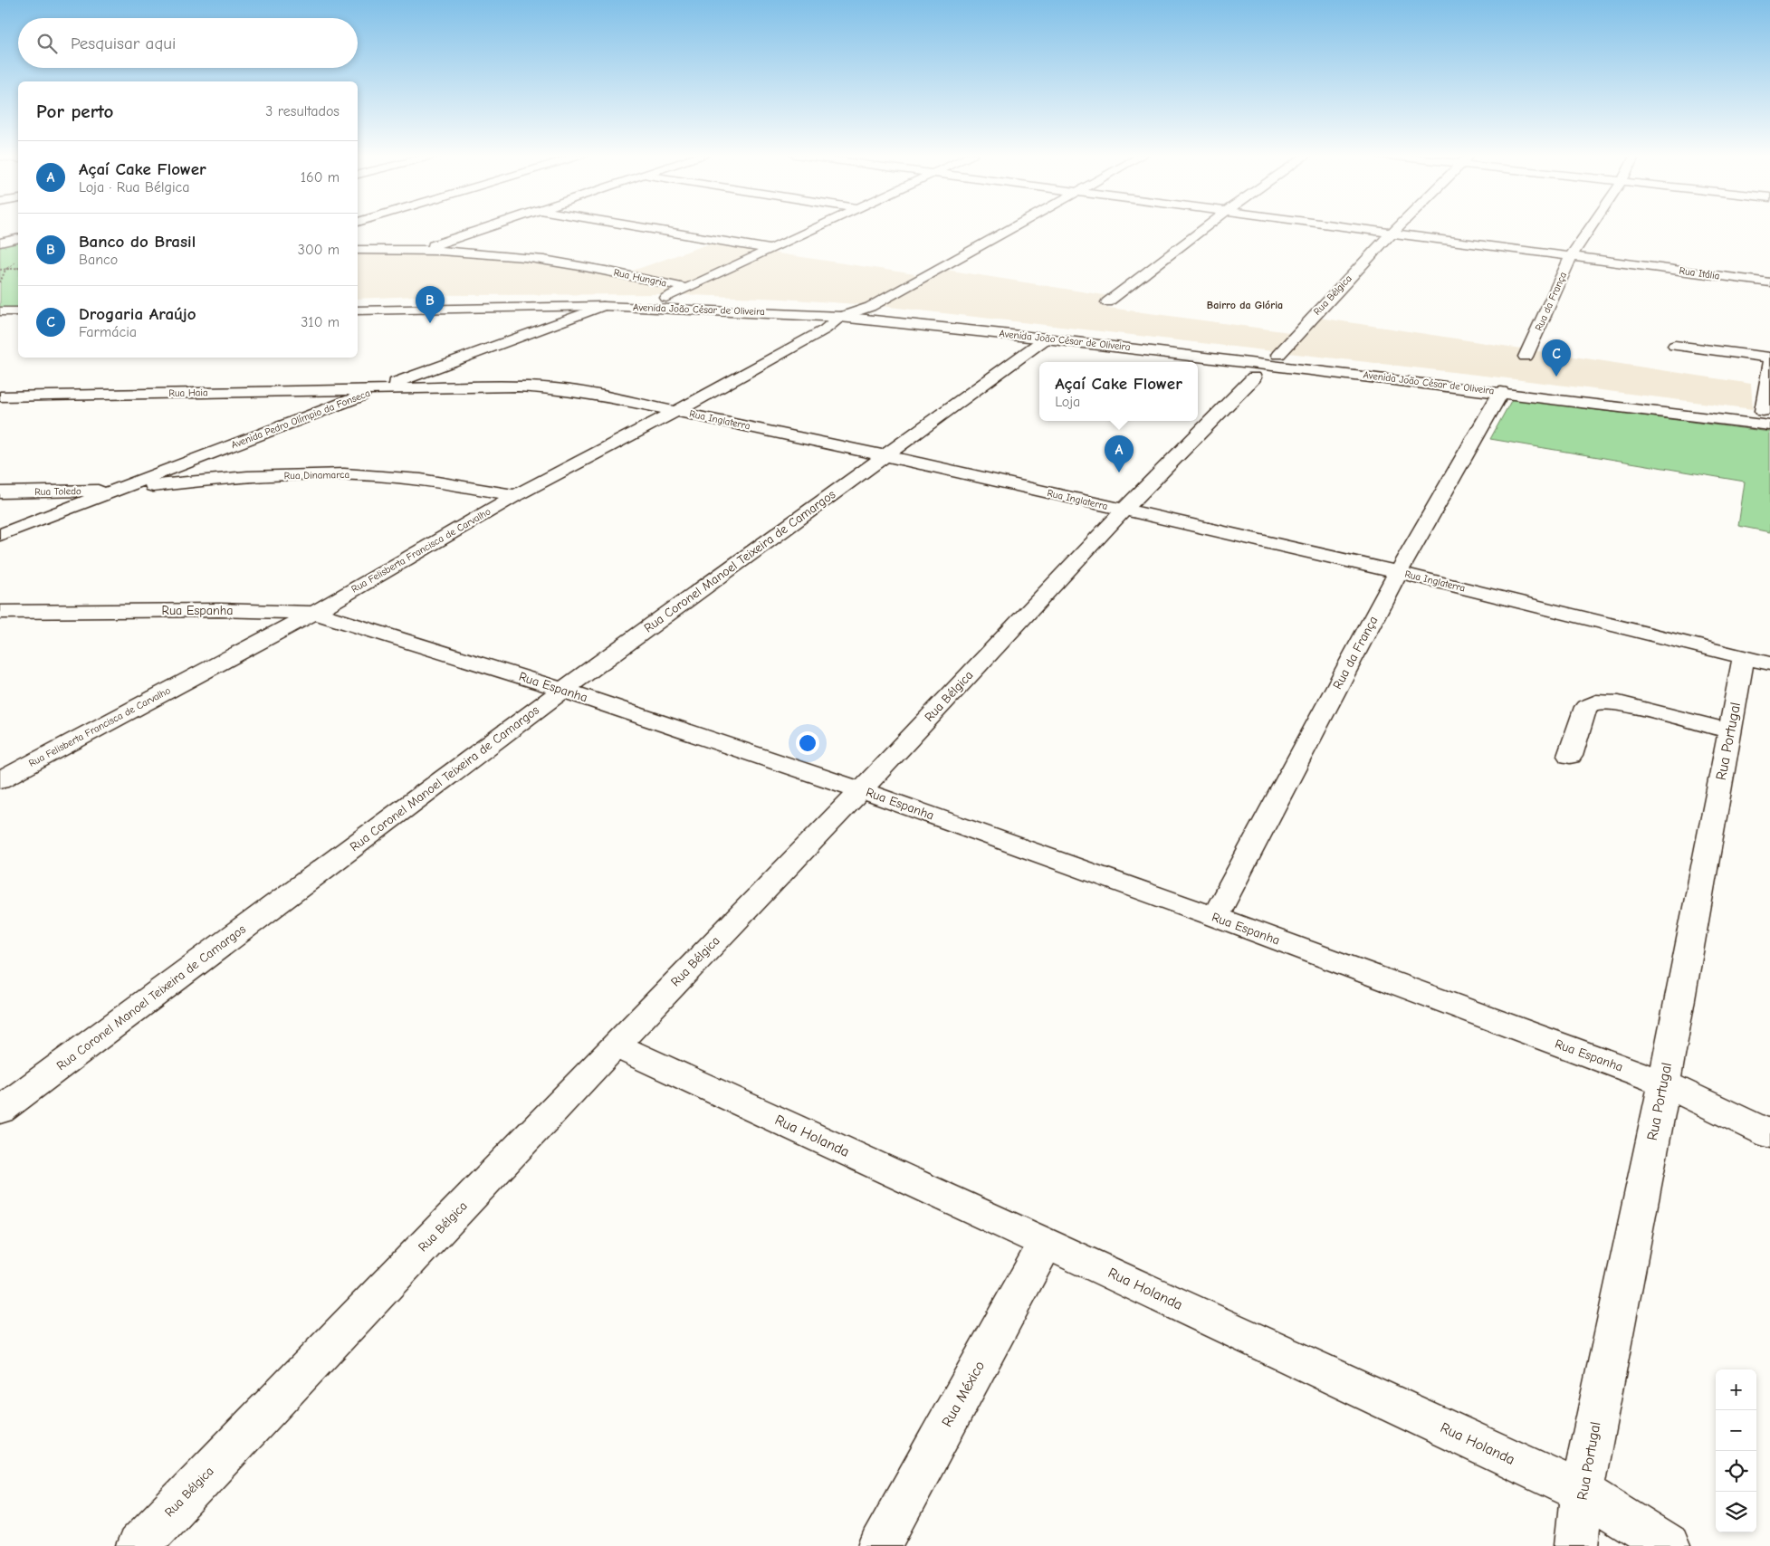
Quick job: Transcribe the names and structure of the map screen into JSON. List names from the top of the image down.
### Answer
{
  "streets": {
    "street": [
      "Rua Itália",
      "Rua Hungria",
      "Rua Bélgica",
      "Rua da França",
      "Avenida João César de Oliveira",
      "Rua Haia",
      "Avenida Pedro Olímpio da Fonseca",
      "Rua Inglaterra",
      "Rua Dinamarca",
      "Rua Toledo",
      "Rua Felisberta Francisca de Carvalho",
      "Rua Coronel Manoel Teixeira de Camargos",
      "Rua Espanha",
      "Rua Portugal",
      "Rua Holanda",
      "Rua México"
    ]
  },
  "crossings": [
    ["Rua Itália", "Rua Bélgica"],
    ["Rua Itália", "Rua da França"],
    ["Rua Hungria", "Avenida João César de Oliveira"],
    ["Rua Bélgica", "Avenida João César de Oliveira"],
    ["Rua Bélgica", "Rua Inglaterra"],
    ["Rua Bélgica", "Rua Espanha"],
    ["Rua Bélgica", "Rua Holanda"],
    ["Rua da França", "Avenida João César de Oliveira"],
    ["Rua da França", "Rua Inglaterra"],
    ["Rua da França", "Rua Espanha"],
    ["Avenida João César de Oliveira", "Avenida Pedro Olímpio da Fonseca"],
    ["Avenida João César de Oliveira", "Rua Felisberta Francisca de Carvalho"],
    ["Avenida João César de Oliveira", "Rua Coronel Manoel Teixeira de Camargos"],
    ["Rua Haia", "Avenida Pedro Olímpio da Fonseca"],
    ["Rua Haia", "Rua Inglaterra"],
    ["Avenida Pedro Olímpio da Fonseca", "Rua Inglaterra"],
    ["Avenida Pedro Olímpio da Fonseca", "Rua Dinamarca"],
    ["Avenida Pedro Olímpio da Fonseca", "Rua Toledo"],
    ["Rua Inglaterra", "Rua Felisberta Francisca de Carvalho"],
    ["Rua Inglaterra", "Rua Coronel Manoel Teixeira de Camargos"],
    ["Rua Inglaterra", "Rua Portugal"],
    ["Rua Dinamarca", "Rua Toledo"],
    ["Rua Dinamarca", "Rua Felisberta Francisca de Carvalho"],
    ["Rua Felisberta Francisca de Carvalho", "Rua Espanha"],
    ["Rua Coronel Manoel Teixeira de Camargos", "Rua Espanha"],
    ["Rua Espanha", "Rua Portugal"],
    ["Rua Portugal", "Rua Holanda"],
    ["Rua Holanda", "Rua México"]
  ],
  "districts": ["Bairro da Glória"],
  "page": {
    "search": "Pesquisar aqui",
    "heading": ["Por perto", "3 resultados"],
    "list": [
      {
        "mark": "A",
        "name": "Açaí Cake Flower",
        "note": "Loja · Rua Bélgica",
        "value": "160 m"
      },
      {
        "mark": "B",
        "name": "Banco do Brasil",
        "note": "Banco",
        "value": "300 m"
      },
      {
        "mark": "C",
        "name": "Drogaria Araújo",
        "note": "Farmácia",
        "value": "310 m"
      }
    ],
    "pins": ["B", "C", "A"],
    "popup": ["Açaí Cake Flower", "Loja"],
    "map_buttons": ["+", "−"]
  }
}
